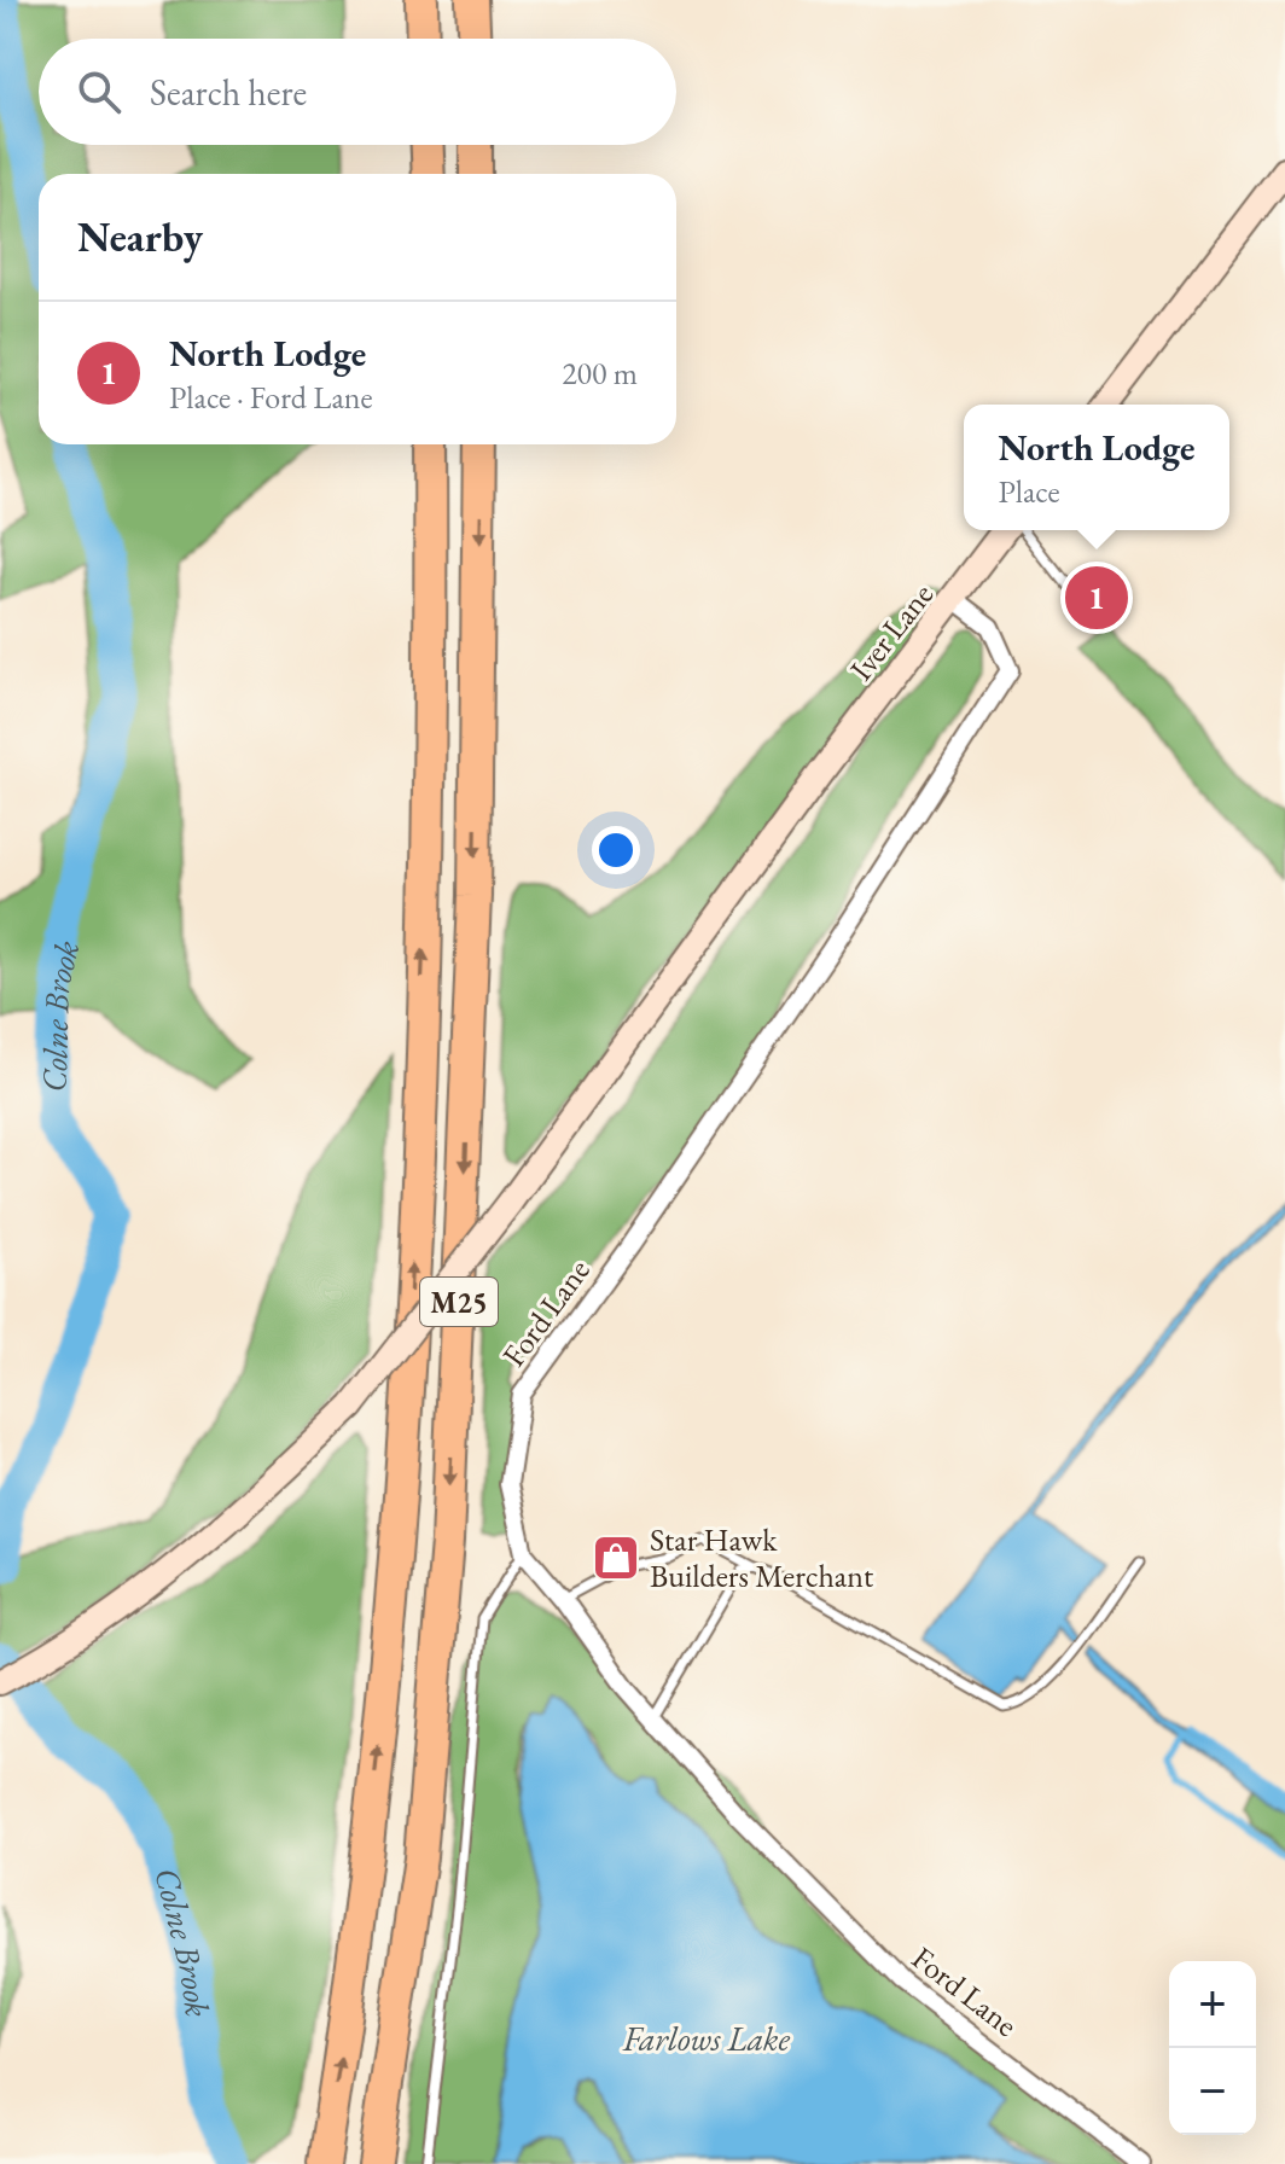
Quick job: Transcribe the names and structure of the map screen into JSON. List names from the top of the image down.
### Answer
{
  "streets": {
    "highway": ["M25"],
    "main road": ["Iver Lane"],
    "street": ["Ford Lane"]
  },
  "crossings": [
    ["Iver Lane", "Ford Lane"]
  ],
  "water": ["Colne Brook", "Farlows Lake"],
  "places": {
    "shop": ["Star Hawk Builders Merchant"]
  },
  "page": {
    "search": "Search here",
    "heading": "Nearby",
    "list": [
      {
        "mark": "1",
        "name": "North Lodge",
        "note": "Place · Ford Lane",
        "value": "200 m"
      }
    ],
    "popup": ["North Lodge", "Place"],
    "pins": "1",
    "map_buttons": ["+", "−"]
  }
}
